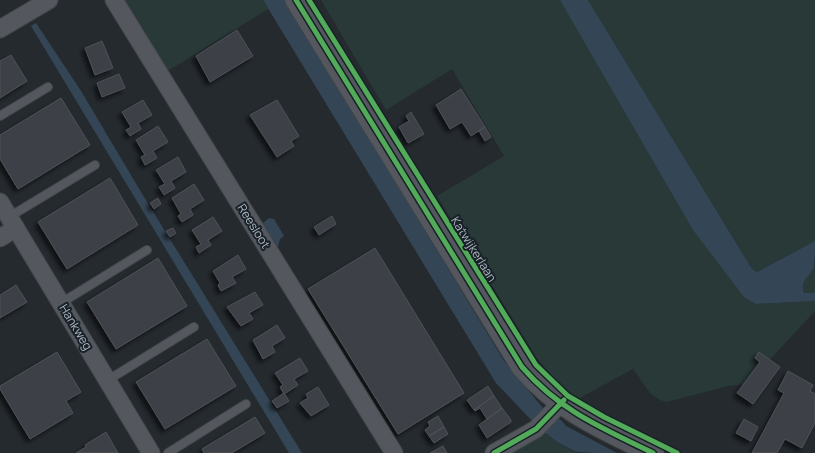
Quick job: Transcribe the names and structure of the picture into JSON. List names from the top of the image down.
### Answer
{
  "streets": {
    "street": ["Reesloot", "Katwijkerlaan", "Hankweg"]
  }
}
